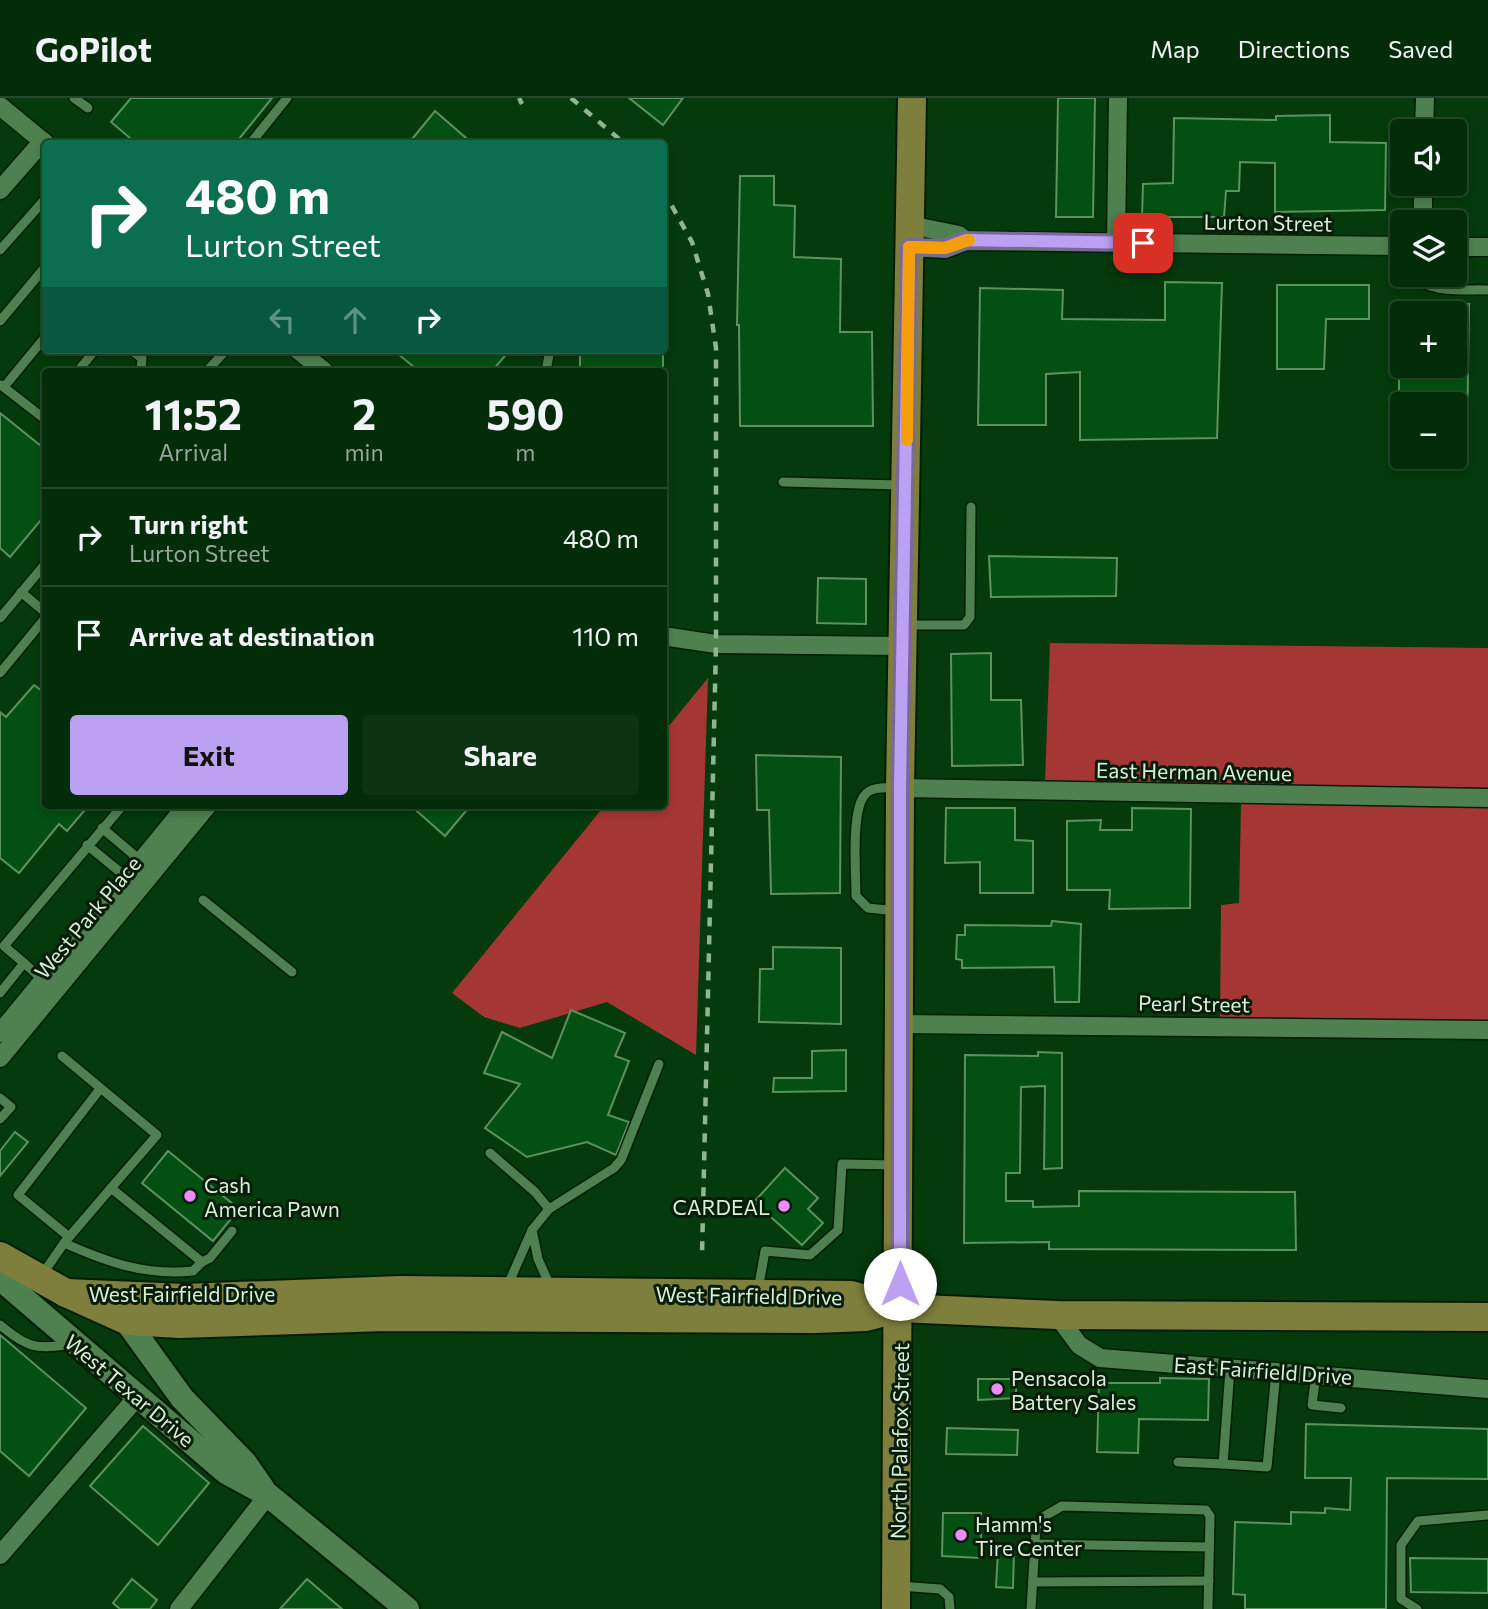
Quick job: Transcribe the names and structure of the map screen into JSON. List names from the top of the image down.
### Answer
{
  "streets": {
    "main road": ["West Fairfield Drive", "West Texar Drive", "North Palafox Street"],
    "street": [
      "Lurton Street",
      "East Herman Avenue",
      "West Park Place",
      "Pearl Street",
      "East Fairfield Drive"
    ]
  },
  "crossings": [
    ["Lurton Street", "North Palafox Street"],
    ["East Herman Avenue", "North Palafox Street"],
    ["Pearl Street", "North Palafox Street"],
    ["West Fairfield Drive", "West Texar Drive"],
    ["West Fairfield Drive", "North Palafox Street"]
  ],
  "places": [
    "Cash America Pawn",
    "CARDEAL",
    "Pensacola Battery Sales",
    "Hamm's Tire Center"
  ],
  "page": {
    "header": "GoPilot",
    "nav": ["Map", "Directions", "Saved"],
    "map_buttons": ["+", "−"],
    "turn": ["480 m", "Lurton Street"],
    "eta": [
      "11:52",
      "Arrival",
      "2",
      "min",
      "590",
      "m"
    ],
    "list": [
      {
        "name": "Turn right",
        "note": "Lurton Street",
        "value": "480 m"
      },
      {
        "name": "Arrive at destination",
        "value": "110 m"
      }
    ],
    "buttons": ["Exit", "Share"]
  }
}
